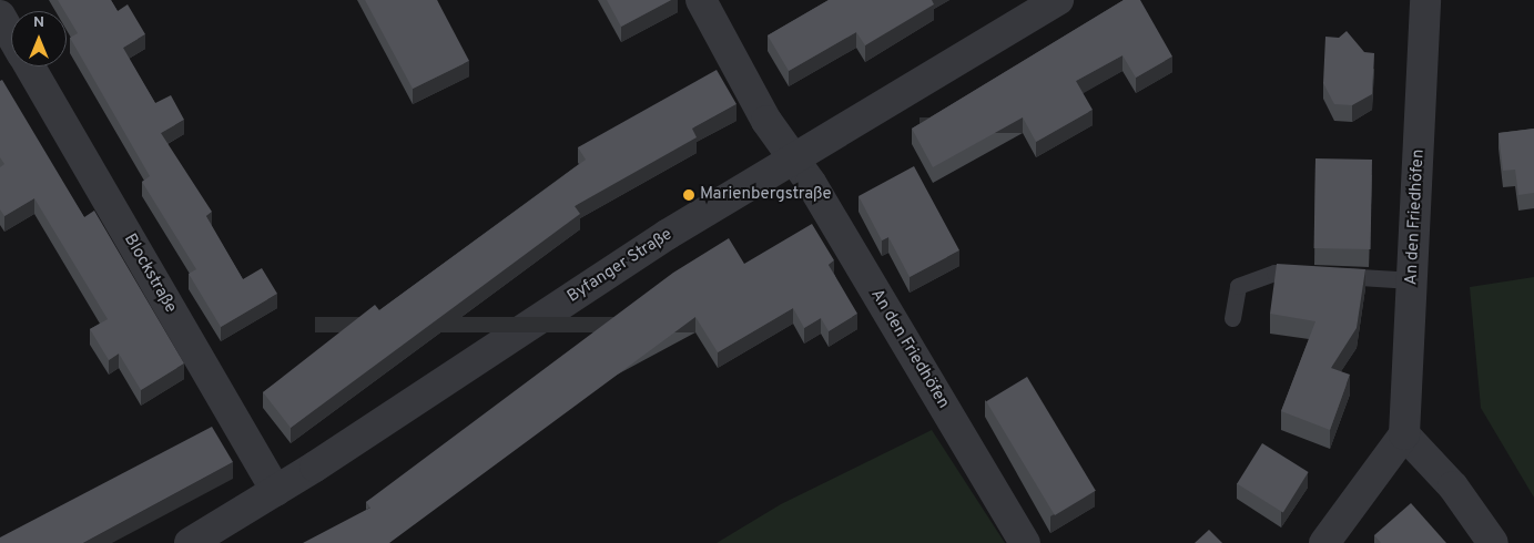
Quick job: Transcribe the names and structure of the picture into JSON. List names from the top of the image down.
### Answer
{
  "streets": {
    "street": ["An den Friedhöfen", "Byfanger Straße", "Blockstraße"]
  },
  "crossings": [
    ["An den Friedhöfen", "Byfanger Straße"],
    ["Byfanger Straße", "Blockstraße"]
  ],
  "places": ["Marienbergstraße"],
  "north": "top"
}
